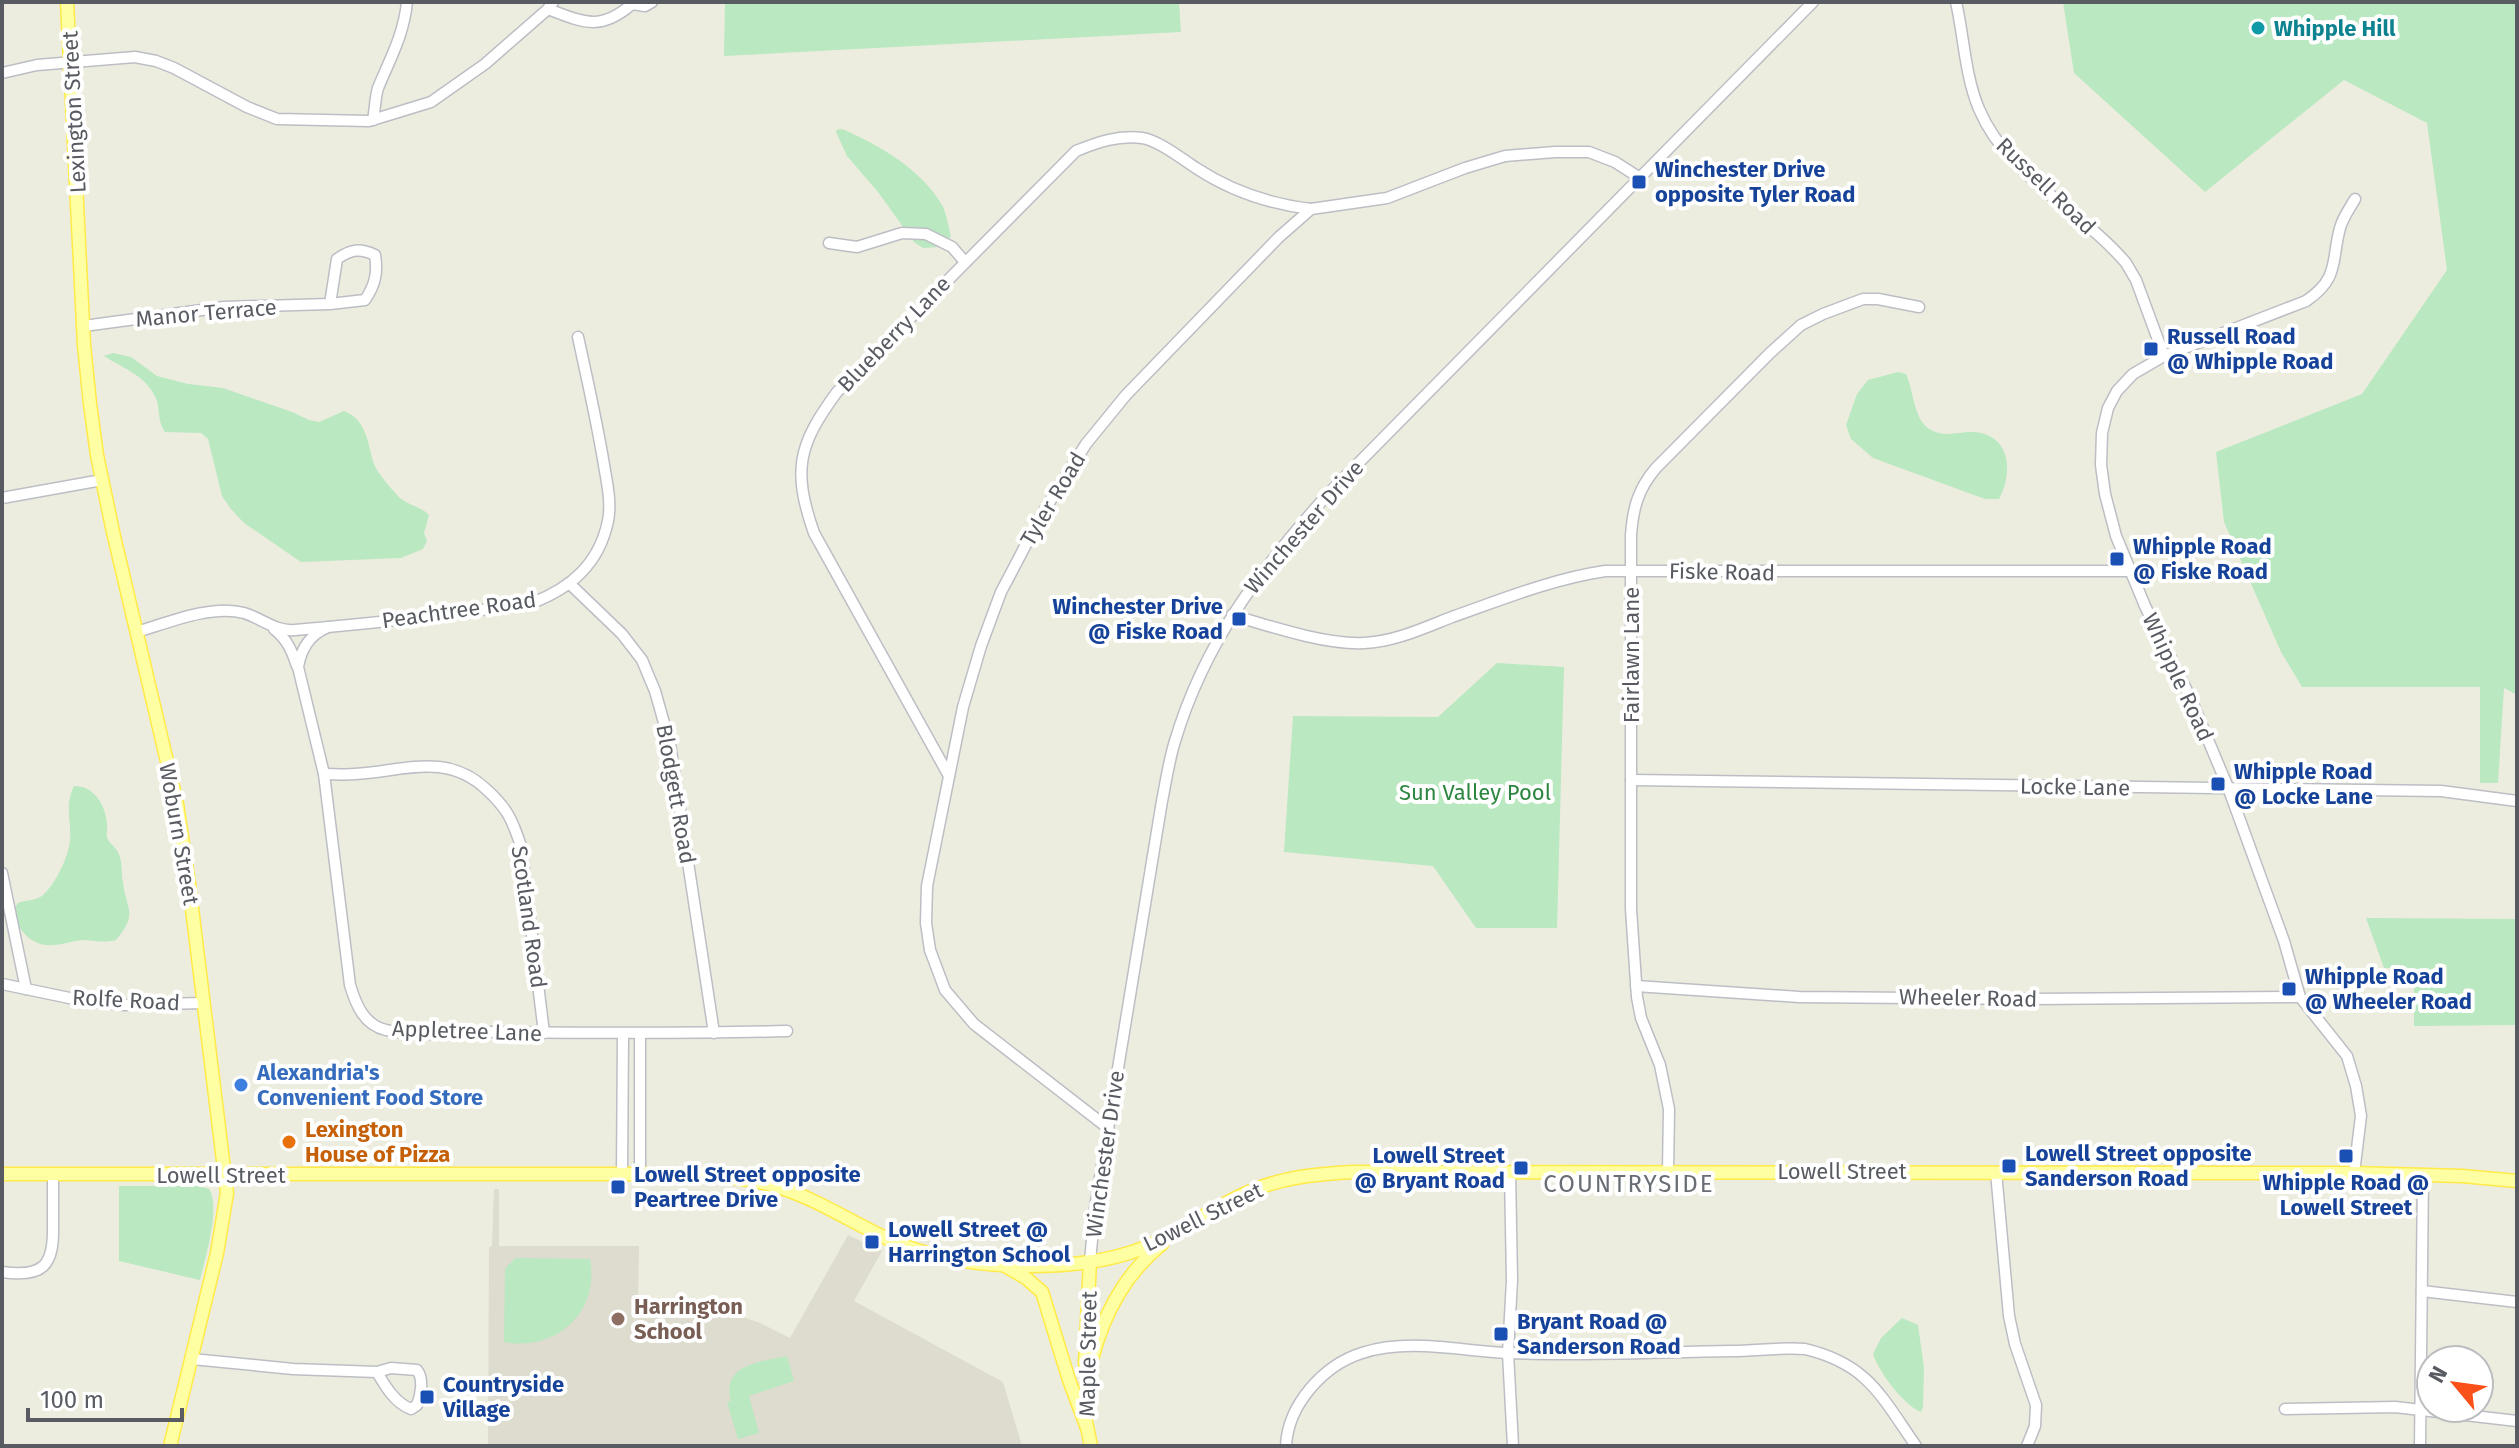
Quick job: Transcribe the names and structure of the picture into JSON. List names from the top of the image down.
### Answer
{
  "streets": {
    "main road": [
      "Lexington Street",
      "Woburn Street",
      "Lowell Street",
      "Maple Street"
    ],
    "street": [
      "Russell Road",
      "Manor Terrace",
      "Blueberry Lane",
      "Tyler Road",
      "Winchester Drive",
      "Fiske Road",
      "Peachtree Road",
      "Fairlawn Lane",
      "Whipple Road",
      "Locke Lane",
      "Blodgett Road",
      "Scotland Road",
      "Wheeler Road",
      "Rolfe Road",
      "Appletree Lane"
    ]
  },
  "crossings": [
    ["Lexington Street", "Woburn Street"],
    ["Russell Road", "Whipple Road"],
    ["Manor Terrace", "Woburn Street"],
    ["Blueberry Lane", "Tyler Road"],
    ["Tyler Road", "Winchester Drive"],
    ["Winchester Drive", "Fiske Road"],
    ["Winchester Drive", "Lowell Street"],
    ["Winchester Drive", "Maple Street"],
    ["Fiske Road", "Fairlawn Lane"],
    ["Fiske Road", "Whipple Road"],
    ["Peachtree Road", "Blodgett Road"],
    ["Peachtree Road", "Woburn Street"],
    ["Peachtree Road", "Appletree Lane"],
    ["Fairlawn Lane", "Locke Lane"],
    ["Fairlawn Lane", "Wheeler Road"],
    ["Fairlawn Lane", "Lowell Street"],
    ["Whipple Road", "Locke Lane"],
    ["Whipple Road", "Wheeler Road"],
    ["Whipple Road", "Lowell Street"],
    ["Blodgett Road", "Appletree Lane"],
    ["Woburn Street", "Rolfe Road"],
    ["Woburn Street", "Lowell Street"],
    ["Scotland Road", "Appletree Lane"],
    ["Lowell Street", "Maple Street"]
  ],
  "districts": ["COUNTRYSIDE"],
  "parks": ["Sun Valley Pool"],
  "places": {
    "other": [
      "Whipple Hill",
      "Alexandria's Convenient Food Store",
      "Lexington House of Pizza",
      "Harrington School"
    ],
    "transit": [
      "Winchester Drive opposite Tyler Road",
      "Russell Road @ Whipple Road",
      "Whipple Road @ Fiske Road",
      "Winchester Drive @ Fiske Road",
      "Whipple Road @ Locke Lane",
      "Whipple Road @ Wheeler Road",
      "Whipple Road @ Lowell Street",
      "Lowell Street opposite Sanderson Road",
      "Lowell Street @ Bryant Road",
      "Lowell Street opposite Peartree Drive",
      "Lowell Street @ Harrington School",
      "Bryant Road @ Sanderson Road",
      "Countryside Village"
    ]
  },
  "scale_bar": "100 m",
  "north": "top left"
}
